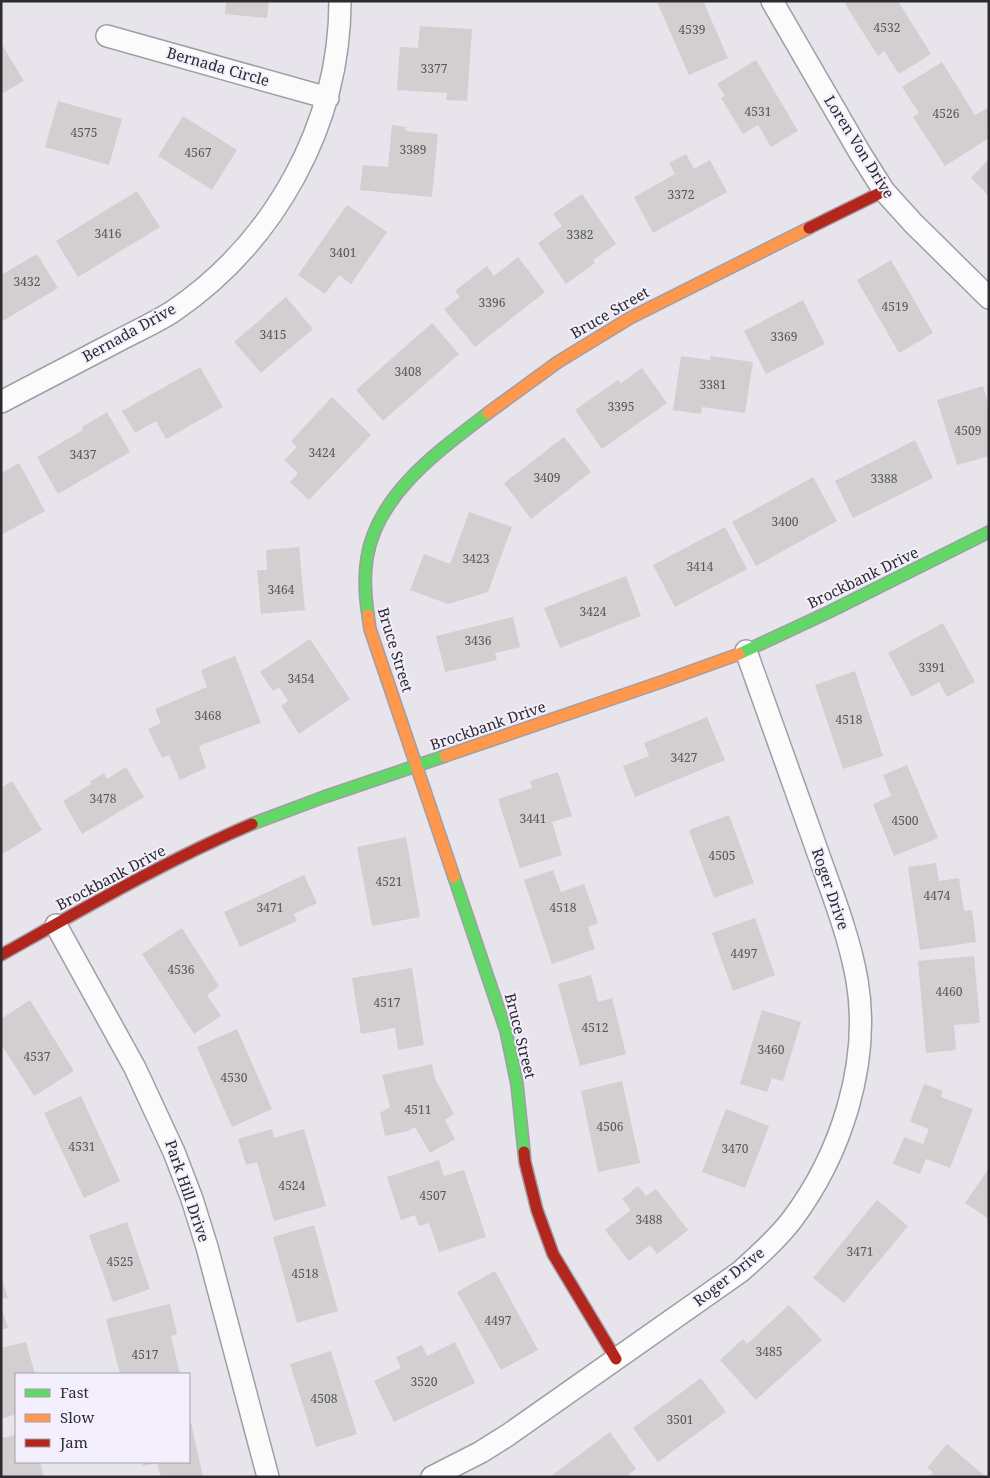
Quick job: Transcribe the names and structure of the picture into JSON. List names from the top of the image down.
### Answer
{
  "streets": {
    "street": [
      "Bernada Circle",
      "Loren Von Drive",
      "Bruce Street",
      "Bernada Drive",
      "Brockbank Drive",
      "Roger Drive",
      "Park Hill Drive"
    ]
  },
  "crossings": [
    ["Bernada Circle", "Bernada Drive"],
    ["Loren Von Drive", "Bruce Street"],
    ["Bruce Street", "Brockbank Drive"],
    ["Bruce Street", "Roger Drive"],
    ["Brockbank Drive", "Roger Drive"],
    ["Brockbank Drive", "Park Hill Drive"]
  ],
  "house_numbers": [
    "4532",
    "4539",
    "3377",
    "4531",
    "4526",
    "4575",
    "3389",
    "4567",
    "3372",
    "3416",
    "3382",
    "3401",
    "3432",
    "3396",
    "4519",
    "3415",
    "3369",
    "3408",
    "3381",
    "3395",
    "4509",
    "3424",
    "3437",
    "3409",
    "3388",
    "3400",
    "3423",
    "3414",
    "3464",
    "3424",
    "3436",
    "3391",
    "3454",
    "3468",
    "4518",
    "3427",
    "3478",
    "3441",
    "4500",
    "4505",
    "4521",
    "4474",
    "3471",
    "4518",
    "4497",
    "4536",
    "4460",
    "4517",
    "4512",
    "3460",
    "4537",
    "4530",
    "4511",
    "4506",
    "4531",
    "3470",
    "4524",
    "4507",
    "3488",
    "3471",
    "4525",
    "4518",
    "4497",
    "3485",
    "4517",
    "3520",
    "4508",
    "3501"
  ],
  "legend": ["Fast", "Slow", "Jam"]
}
